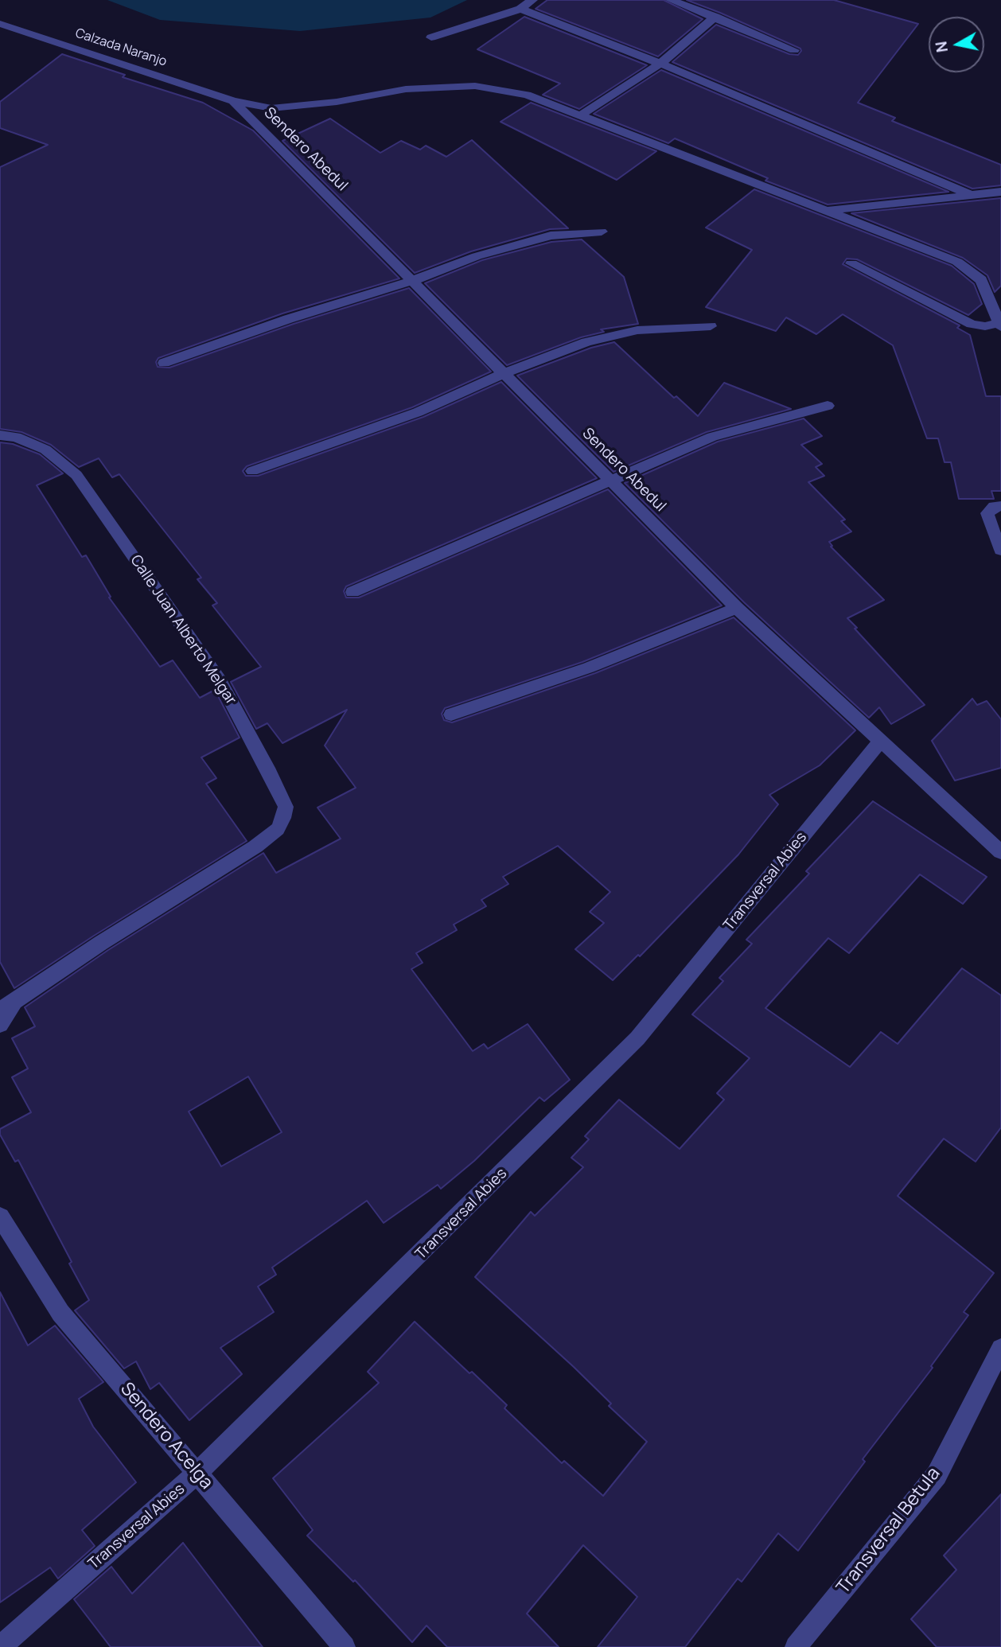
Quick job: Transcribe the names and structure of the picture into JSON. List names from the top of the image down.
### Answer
{
  "streets": {
    "street": [
      "Calzada Naranjo",
      "Sendero Abedul",
      "Calle Juan Alberto Melgar",
      "Transversal Abies",
      "Sendero Acelga",
      "Transversal Betula"
    ]
  },
  "crossings": [
    ["Calzada Naranjo", "Sendero Abedul"],
    ["Sendero Abedul", "Transversal Abies"],
    ["Transversal Abies", "Sendero Acelga"]
  ],
  "north": "left"
}
